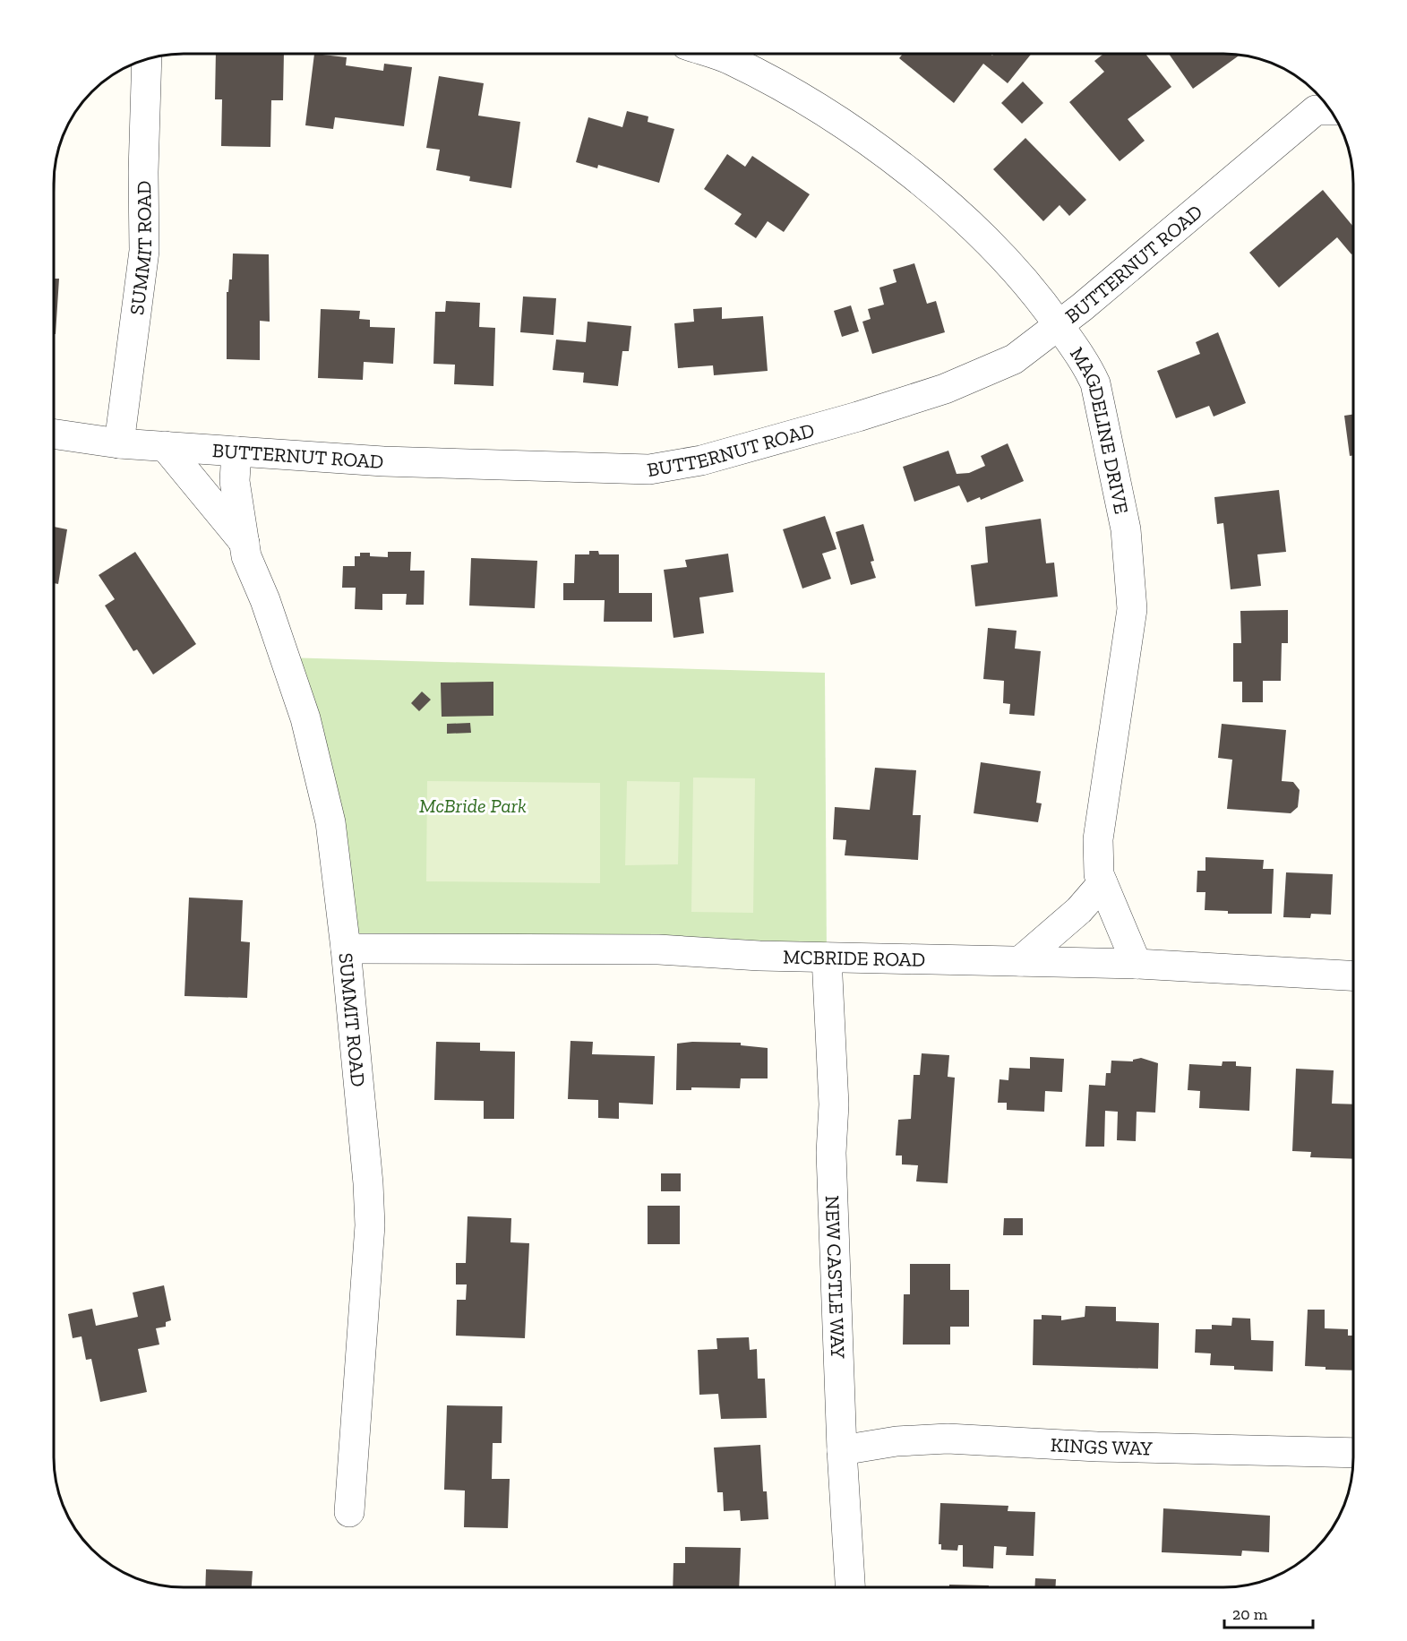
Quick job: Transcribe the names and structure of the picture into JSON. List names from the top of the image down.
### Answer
{
  "streets": {
    "street": [
      "SUMMIT ROAD",
      "BUTTERNUT ROAD",
      "MAGDELINE DRIVE",
      "MCBRIDE ROAD",
      "NEW CASTLE WAY",
      "KINGS WAY"
    ]
  },
  "crossings": [
    ["SUMMIT ROAD", "BUTTERNUT ROAD"],
    ["SUMMIT ROAD", "MCBRIDE ROAD"],
    ["BUTTERNUT ROAD", "MAGDELINE DRIVE"],
    ["MAGDELINE DRIVE", "MCBRIDE ROAD"],
    ["MCBRIDE ROAD", "NEW CASTLE WAY"],
    ["NEW CASTLE WAY", "KINGS WAY"]
  ],
  "parks": ["McBride Park"],
  "scale_bar": "20 m"
}
